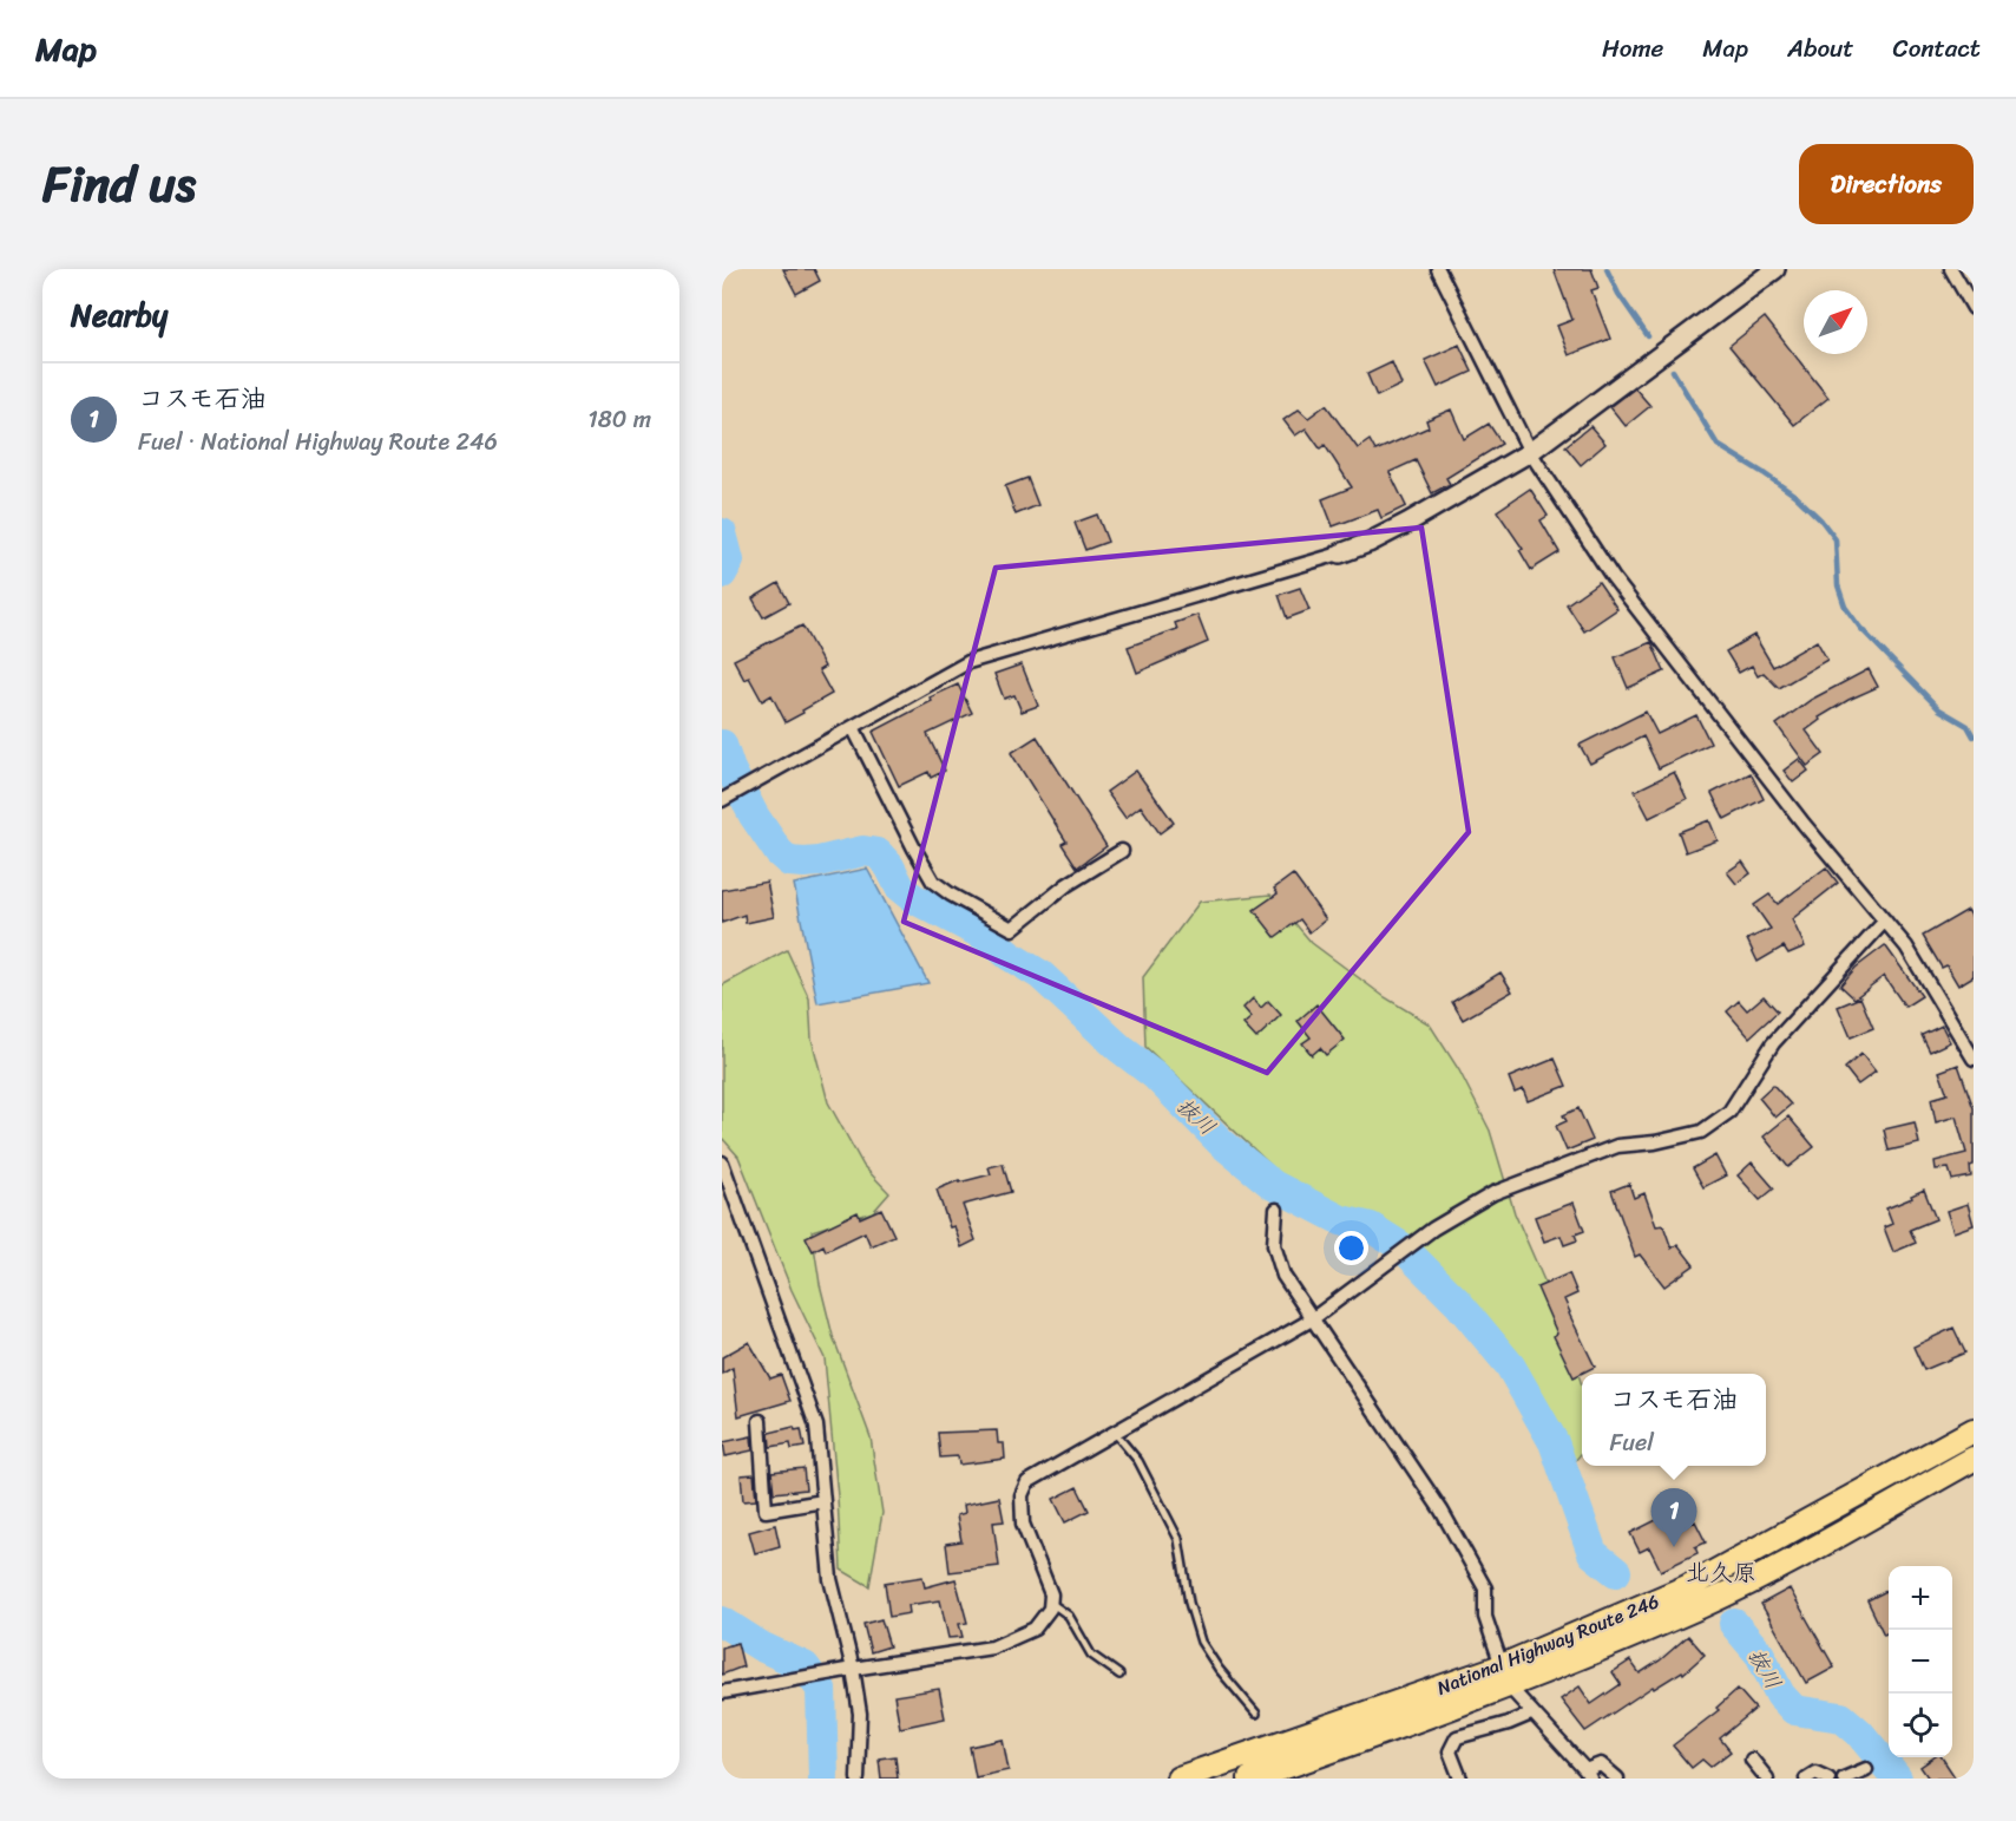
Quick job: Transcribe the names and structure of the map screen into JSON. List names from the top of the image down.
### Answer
{
  "streets": {
    "highway": ["National Highway Route 246"]
  },
  "districts": ["北久原"],
  "water": ["抜川"],
  "north": "top right",
  "page": {
    "header": "Map",
    "nav": [
      "Home",
      "Map",
      "About",
      "Contact"
    ],
    "title": "Find us",
    "buttons": "Directions",
    "heading": "Nearby",
    "list": [
      {
        "mark": "1",
        "name": "コスモ石油",
        "note": "Fuel · National Highway Route 246",
        "value": "180 m"
      }
    ],
    "popup": ["コスモ石油", "Fuel"],
    "pins": "1",
    "map_buttons": ["+", "−"]
  }
}
